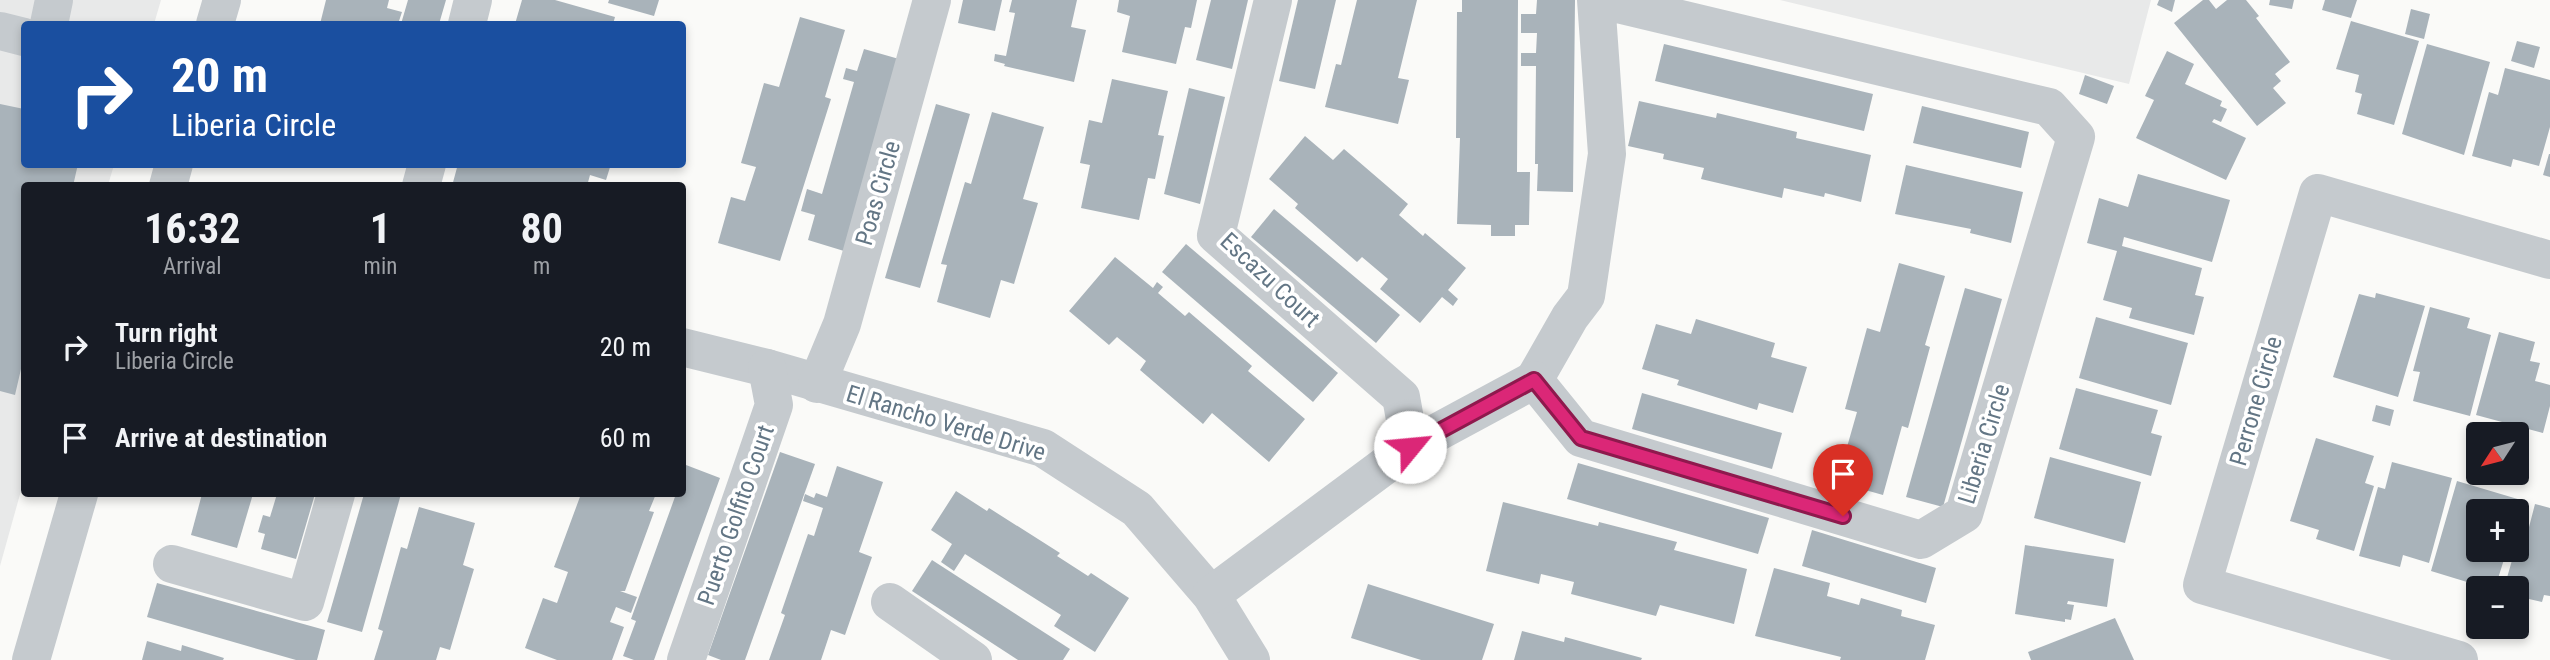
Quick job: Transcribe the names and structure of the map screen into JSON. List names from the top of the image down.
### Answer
{
  "streets": {
    "street": [
      "Poas Circle",
      "Escazu Court",
      "Perrone Circle",
      "El Rancho Verde Drive",
      "Liberia Circle",
      "Puerto Golfito Court"
    ]
  },
  "crossings": [
    ["Poas Circle", "El Rancho Verde Drive"],
    ["El Rancho Verde Drive", "Puerto Golfito Court"]
  ],
  "north": "bottom left",
  "page": {
    "turn": ["20 m", "Liberia Circle"],
    "eta": [
      "16:32",
      "Arrival",
      "1",
      "min",
      "80",
      "m"
    ],
    "list": [
      {
        "name": "Turn right",
        "note": "Liberia Circle",
        "value": "20 m"
      },
      {
        "name": "Arrive at destination",
        "value": "60 m"
      }
    ],
    "map_buttons": ["+", "−"]
  }
}
